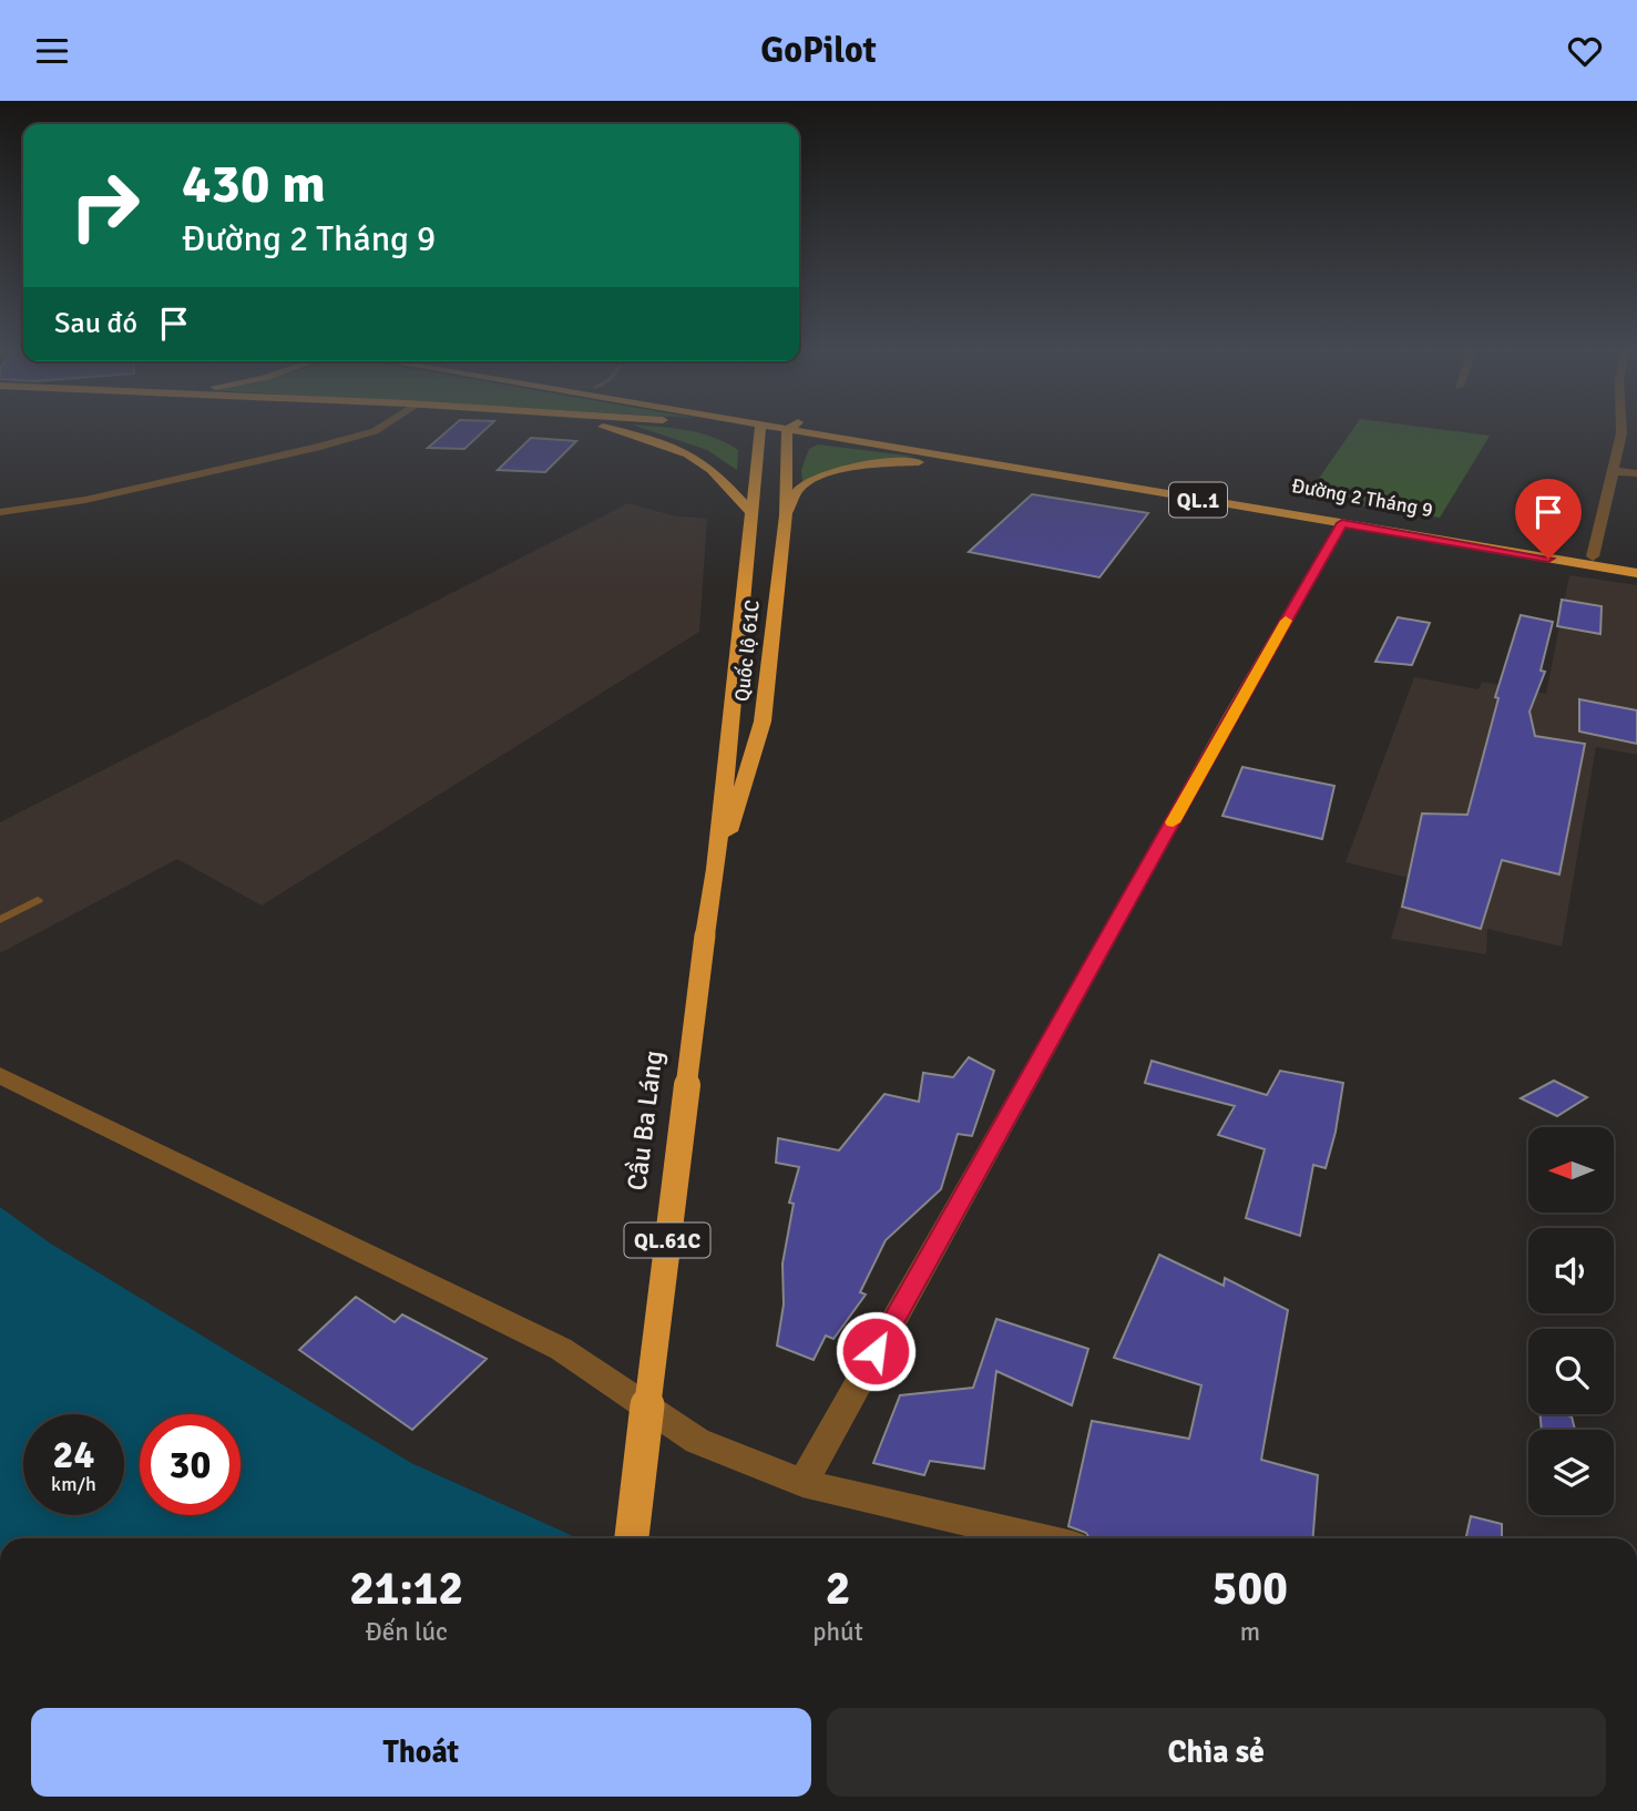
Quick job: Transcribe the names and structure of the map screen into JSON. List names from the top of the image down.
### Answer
{
  "streets": {
    "highway": [
      "Đường 2 Tháng 9",
      "QL.1",
      "Quốc lộ 61C",
      "Cầu Ba Láng",
      "QL.61C"
    ]
  },
  "crossings": [
    ["Quốc lộ 61C", "Cầu Ba Láng"]
  ],
  "north": "left",
  "page": {
    "header": "GoPilot",
    "turn": ["430 m", "Đường 2 Tháng 9"],
    "then": "Sau đó",
    "speed": "24 km/h",
    "limit": "30",
    "eta": [
      "21:12",
      "Đến lúc",
      "2",
      "phút",
      "500",
      "m"
    ],
    "buttons": ["Thoát", "Chia sẻ"]
  }
}
